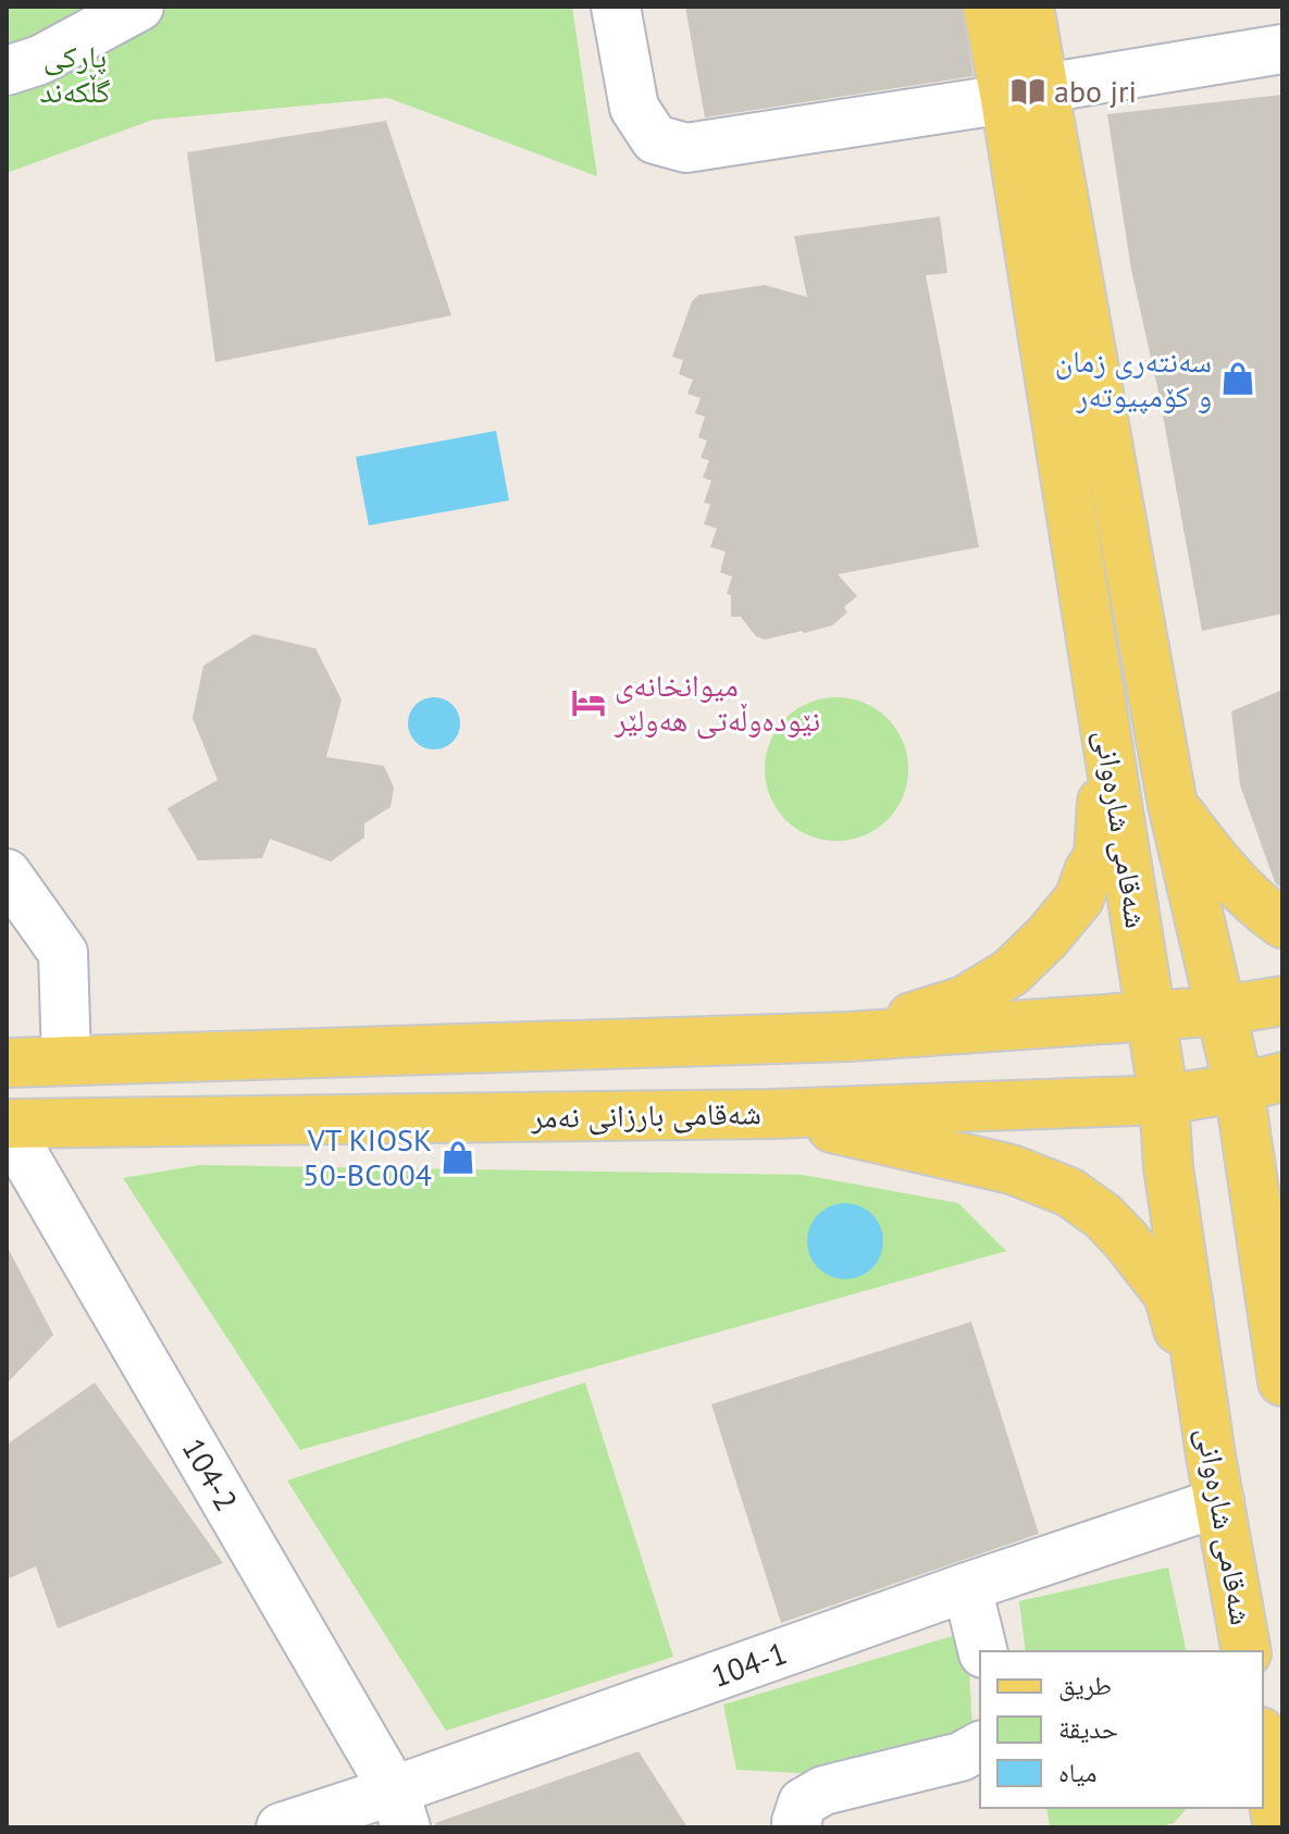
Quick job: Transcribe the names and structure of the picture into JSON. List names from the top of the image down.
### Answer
{
  "streets": {
    "main road": ["شەقامی شارەوانی", "شەقامی بارزانی نەمر"],
    "street": ["104-2", "104-1"]
  },
  "crossings": [
    ["شەقامی شارەوانی", "شەقامی بارزانی نەمر"],
    ["شەقامی شارەوانی", "104-1"],
    ["شەقامی بارزانی نەمر", "104-2"],
    ["104-2", "104-1"]
  ],
  "parks": ["پارکی گڵکەند"],
  "places": {
    "library": ["abo jri"],
    "shop": ["سەنتەری زمان و کۆمپیوتەر", "VT KIOSK 50-BC004"],
    "hotel": ["میوانخانەی نێودەوڵەتی هەولێر"]
  },
  "legend": ["طريق", "حديقة", "مياه"]
}
